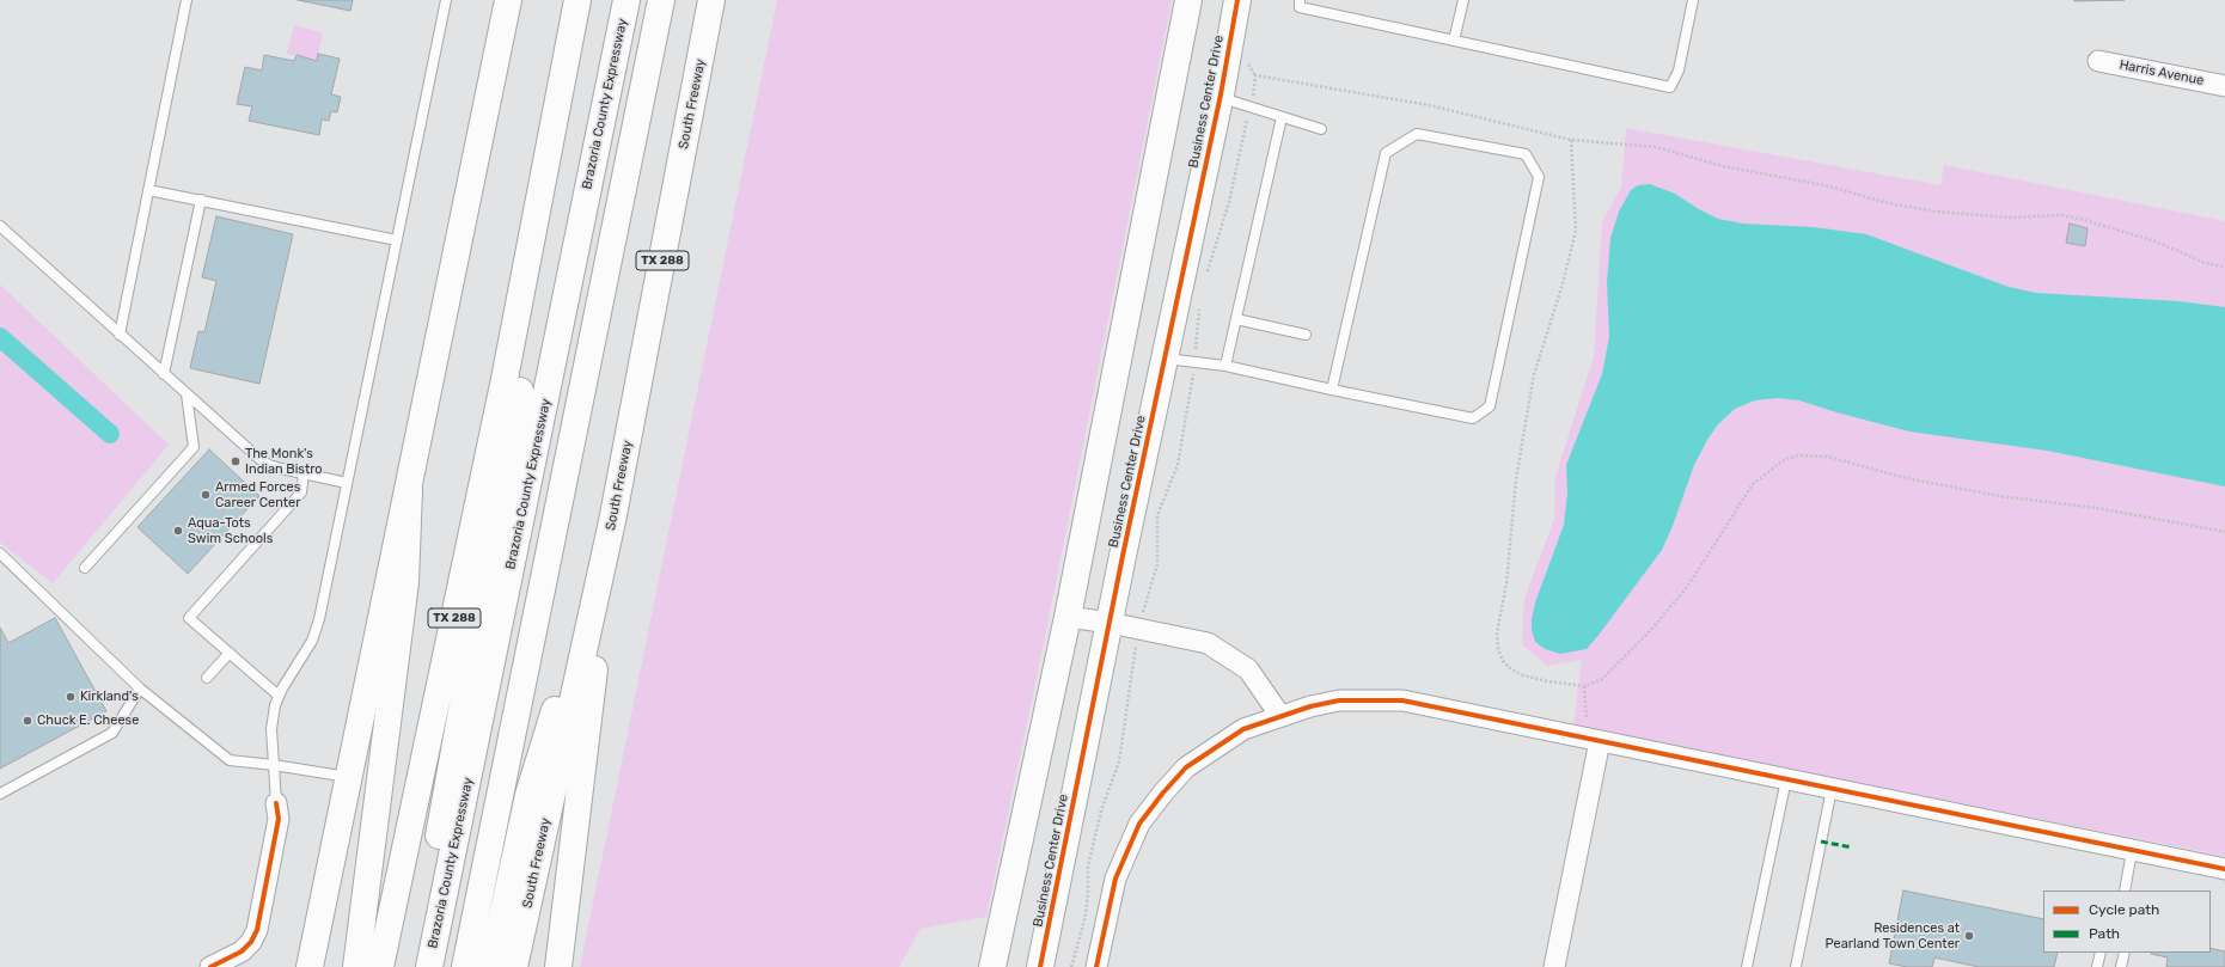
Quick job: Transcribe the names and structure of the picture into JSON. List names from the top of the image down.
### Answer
{
  "streets": {
    "main road": [
      "Business Center Drive",
      "Brazoria County Expressway",
      "South Freeway",
      "TX 288"
    ],
    "street": ["Harris Avenue"]
  },
  "places": [
    "The Monk's Indian Bistro",
    "Armed Forces Career Center",
    "Aqua-Tots Swim Schools",
    "Kirkland's",
    "Chuck E. Cheese",
    "Residences at Pearland Town Center"
  ],
  "legend": ["Cycle path", "Path"]
}
